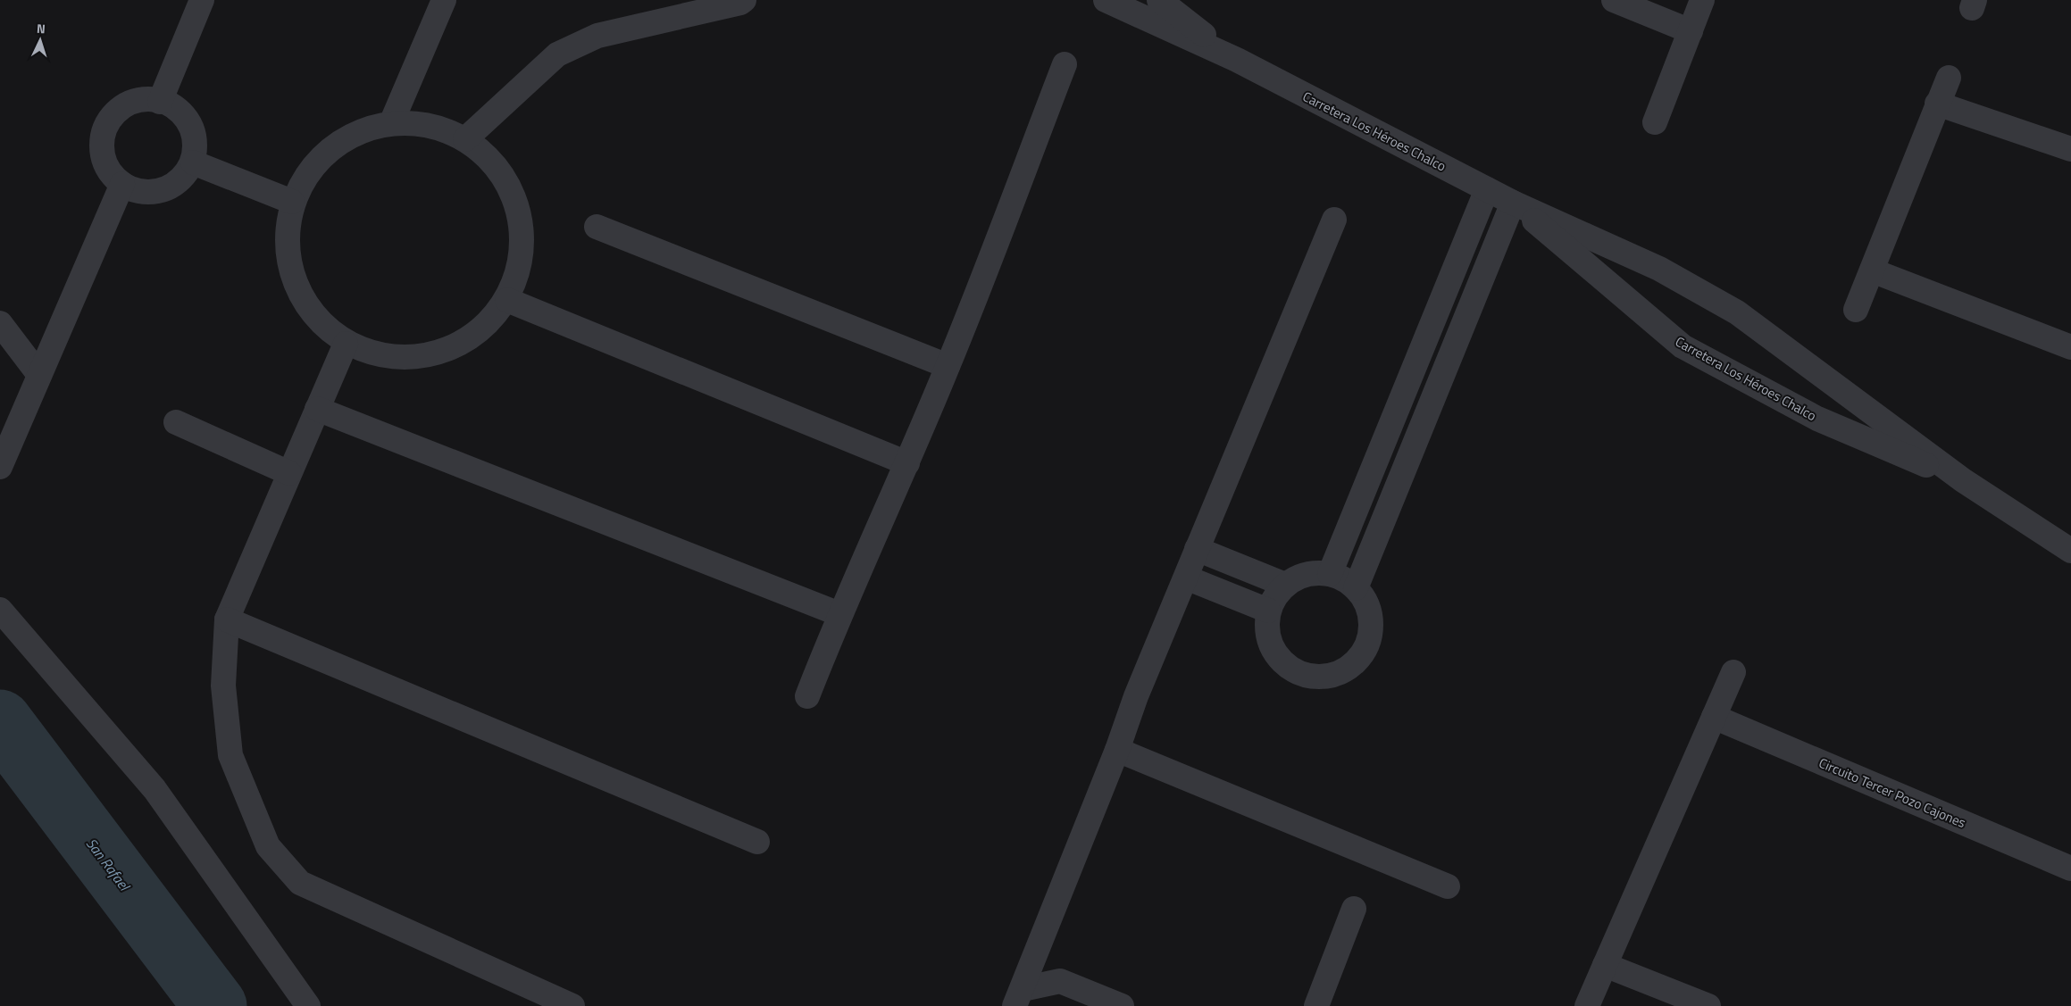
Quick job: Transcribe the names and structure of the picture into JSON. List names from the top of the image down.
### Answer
{
  "streets": {
    "street": ["Carretera Los Héroes Chalco", "Circuito Tercer Pozo Cajones"]
  },
  "water": ["San Rafael"],
  "north": "top"
}
